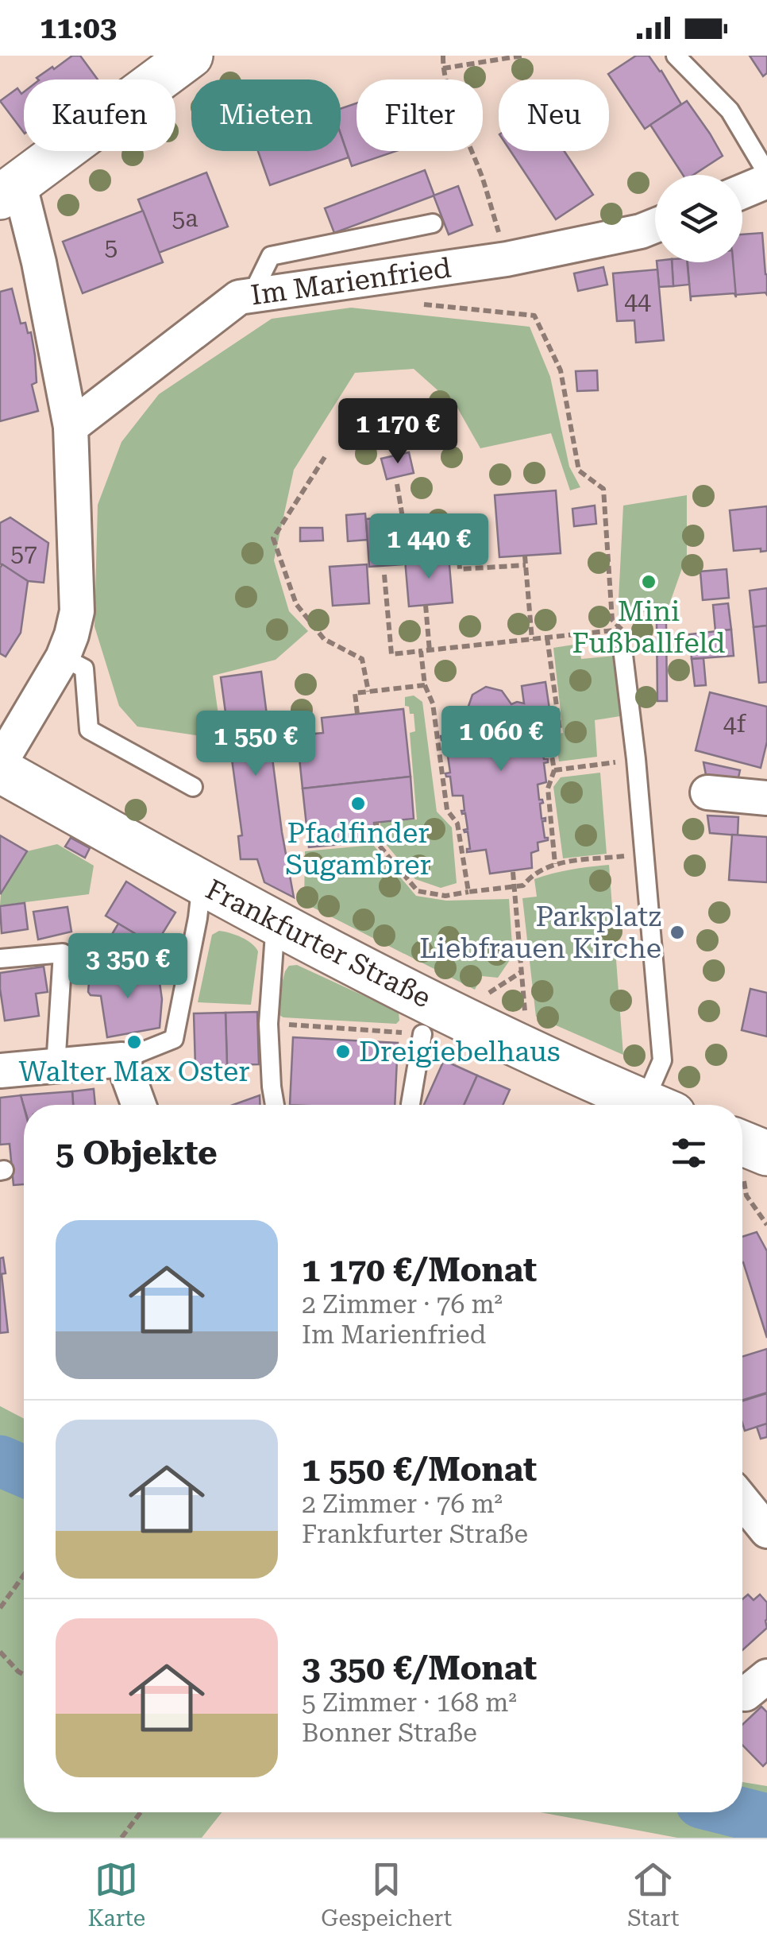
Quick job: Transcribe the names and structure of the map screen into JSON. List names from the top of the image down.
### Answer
{
  "streets": {
    "main road": ["Frankfurter Straße"],
    "street": ["Im Marienfried"]
  },
  "places": [
    "Mini Fußballfeld",
    "Pfadfinder Sugambrer",
    "Parkplatz Liebfrauen Kirche",
    "Walter Max Oster",
    "Dreigiebelhaus"
  ],
  "house_numbers": [
    "5a",
    "5",
    "44",
    "57",
    "4f"
  ],
  "page": {
    "status": "11:03",
    "chip": [
      "Kaufen",
      "Mieten",
      "Filter",
      "Neu"
    ],
    "price": [
      "1 170 €",
      "1 440 €",
      "1 060 €",
      "1 550 €",
      "3 350 €"
    ],
    "heading": "5 Objekte",
    "list": [
      {
        "name": "1 170 €/Monat",
        "note": "2 Zimmer · 76 m² · Im Marienfried"
      },
      {
        "name": "1 550 €/Monat",
        "note": "2 Zimmer · 76 m² · Frankfurter Straße"
      },
      {
        "name": "3 350 €/Monat",
        "note": "5 Zimmer · 168 m² · Bonner Straße"
      }
    ],
    "tabs": ["Karte", "Gespeichert", "Start"]
  }
}
